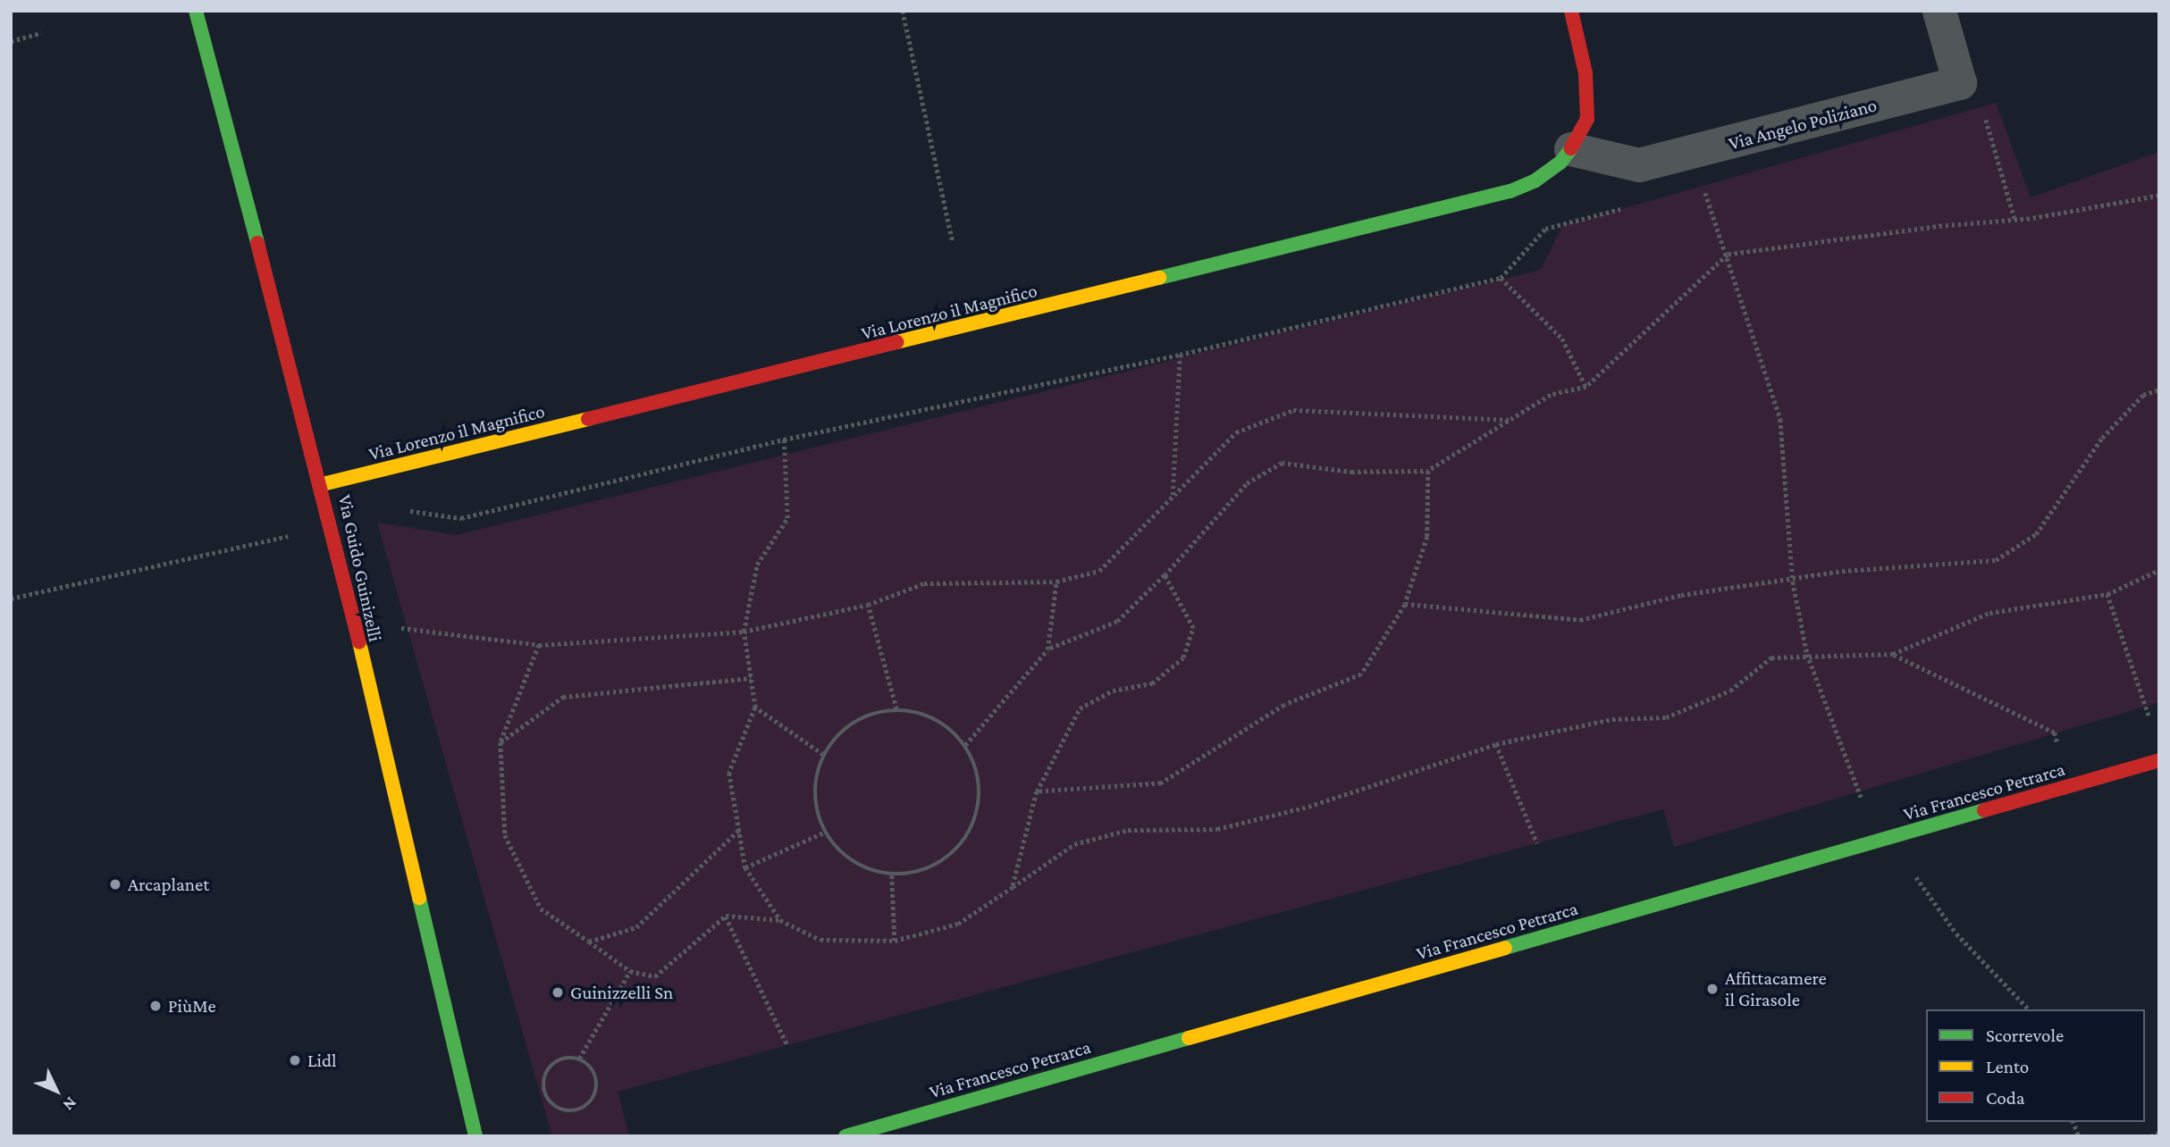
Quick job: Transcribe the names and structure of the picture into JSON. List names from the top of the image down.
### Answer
{
  "streets": {
    "street": [
      "Via Angelo Poliziano",
      "Via Lorenzo il Magnifico",
      "Via Guido Guinizelli",
      "Via Francesco Petrarca"
    ]
  },
  "crossings": [
    ["Via Angelo Poliziano", "Via Lorenzo il Magnifico"],
    ["Via Lorenzo il Magnifico", "Via Guido Guinizelli"]
  ],
  "places": [
    "Arcaplanet",
    "Affittacamere il Girasole",
    "Guinizzelli Sn",
    "PiùMe",
    "Lidl"
  ],
  "legend": ["Scorrevole", "Lento", "Coda"],
  "north": "bottom right"
}
